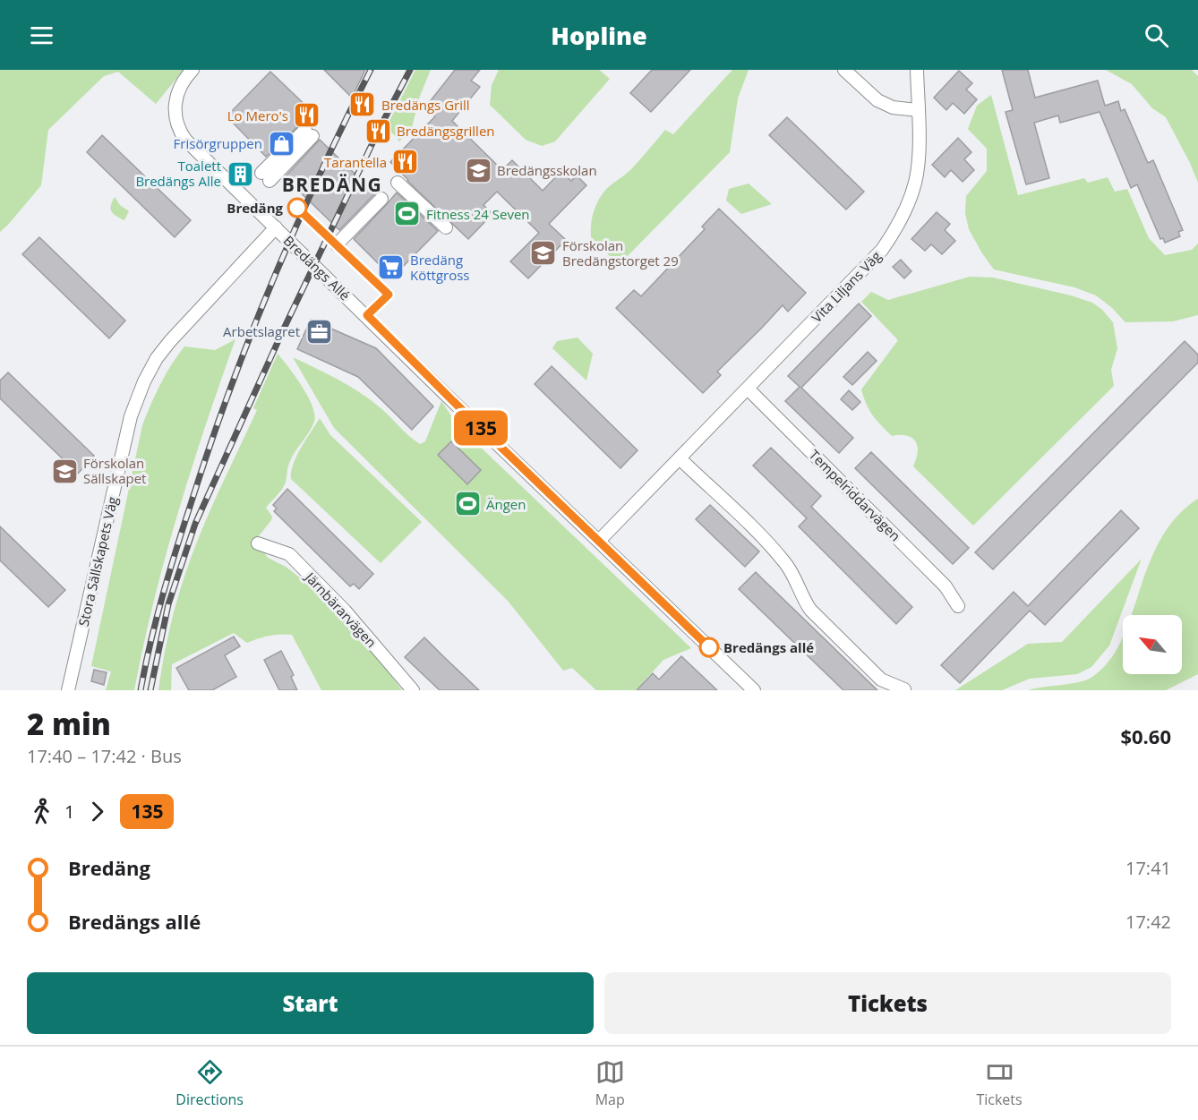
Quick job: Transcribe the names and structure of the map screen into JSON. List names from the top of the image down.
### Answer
{
  "streets": {
    "street": [
      "Bredängs Allé",
      "Vita Liljans Väg",
      "Tempelriddarvägen",
      "Stora Sällskapets Väg",
      "Järnbärarvägen"
    ]
  },
  "crossings": [
    ["Bredängs Allé", "Vita Liljans Väg"],
    ["Bredängs Allé", "Stora Sällskapets Väg"],
    ["Vita Liljans Väg", "Tempelriddarvägen"]
  ],
  "districts": ["BREDÄNG"],
  "places": {
    "restaurant": [
      "Bredängs Grill",
      "Lo Mero's",
      "Bredängsgrillen",
      "Tarantella"
    ],
    "shop": ["Frisörgruppen"],
    "school or university": ["Bredängsskolan", "Förskolan Bredängstorget 29", "Förskolan Sällskapet"],
    "building": ["Toalett Bredängs Alle"],
    "other": ["Bredäng", "Bredängs allé"],
    "sports": ["Fitness 24 Seven", "Ängen"],
    "supermarket": ["Bredäng Köttgross"],
    "office": ["Arbetslagret"]
  },
  "lines": ["bus line 135"],
  "north": "top left",
  "page": {
    "header": "Hopline",
    "on_map": "135",
    "heading": ["2 min", "17:40 – 17:42 · Bus", "$0.60"],
    "legs": ["1", "135"],
    "list": [
      {
        "name": "Bredäng",
        "value": "17:41"
      },
      {
        "name": "Bredängs allé",
        "value": "17:42"
      }
    ],
    "buttons": ["Start", "Tickets"],
    "tabs": ["Directions", "Map", "Tickets"]
  }
}
